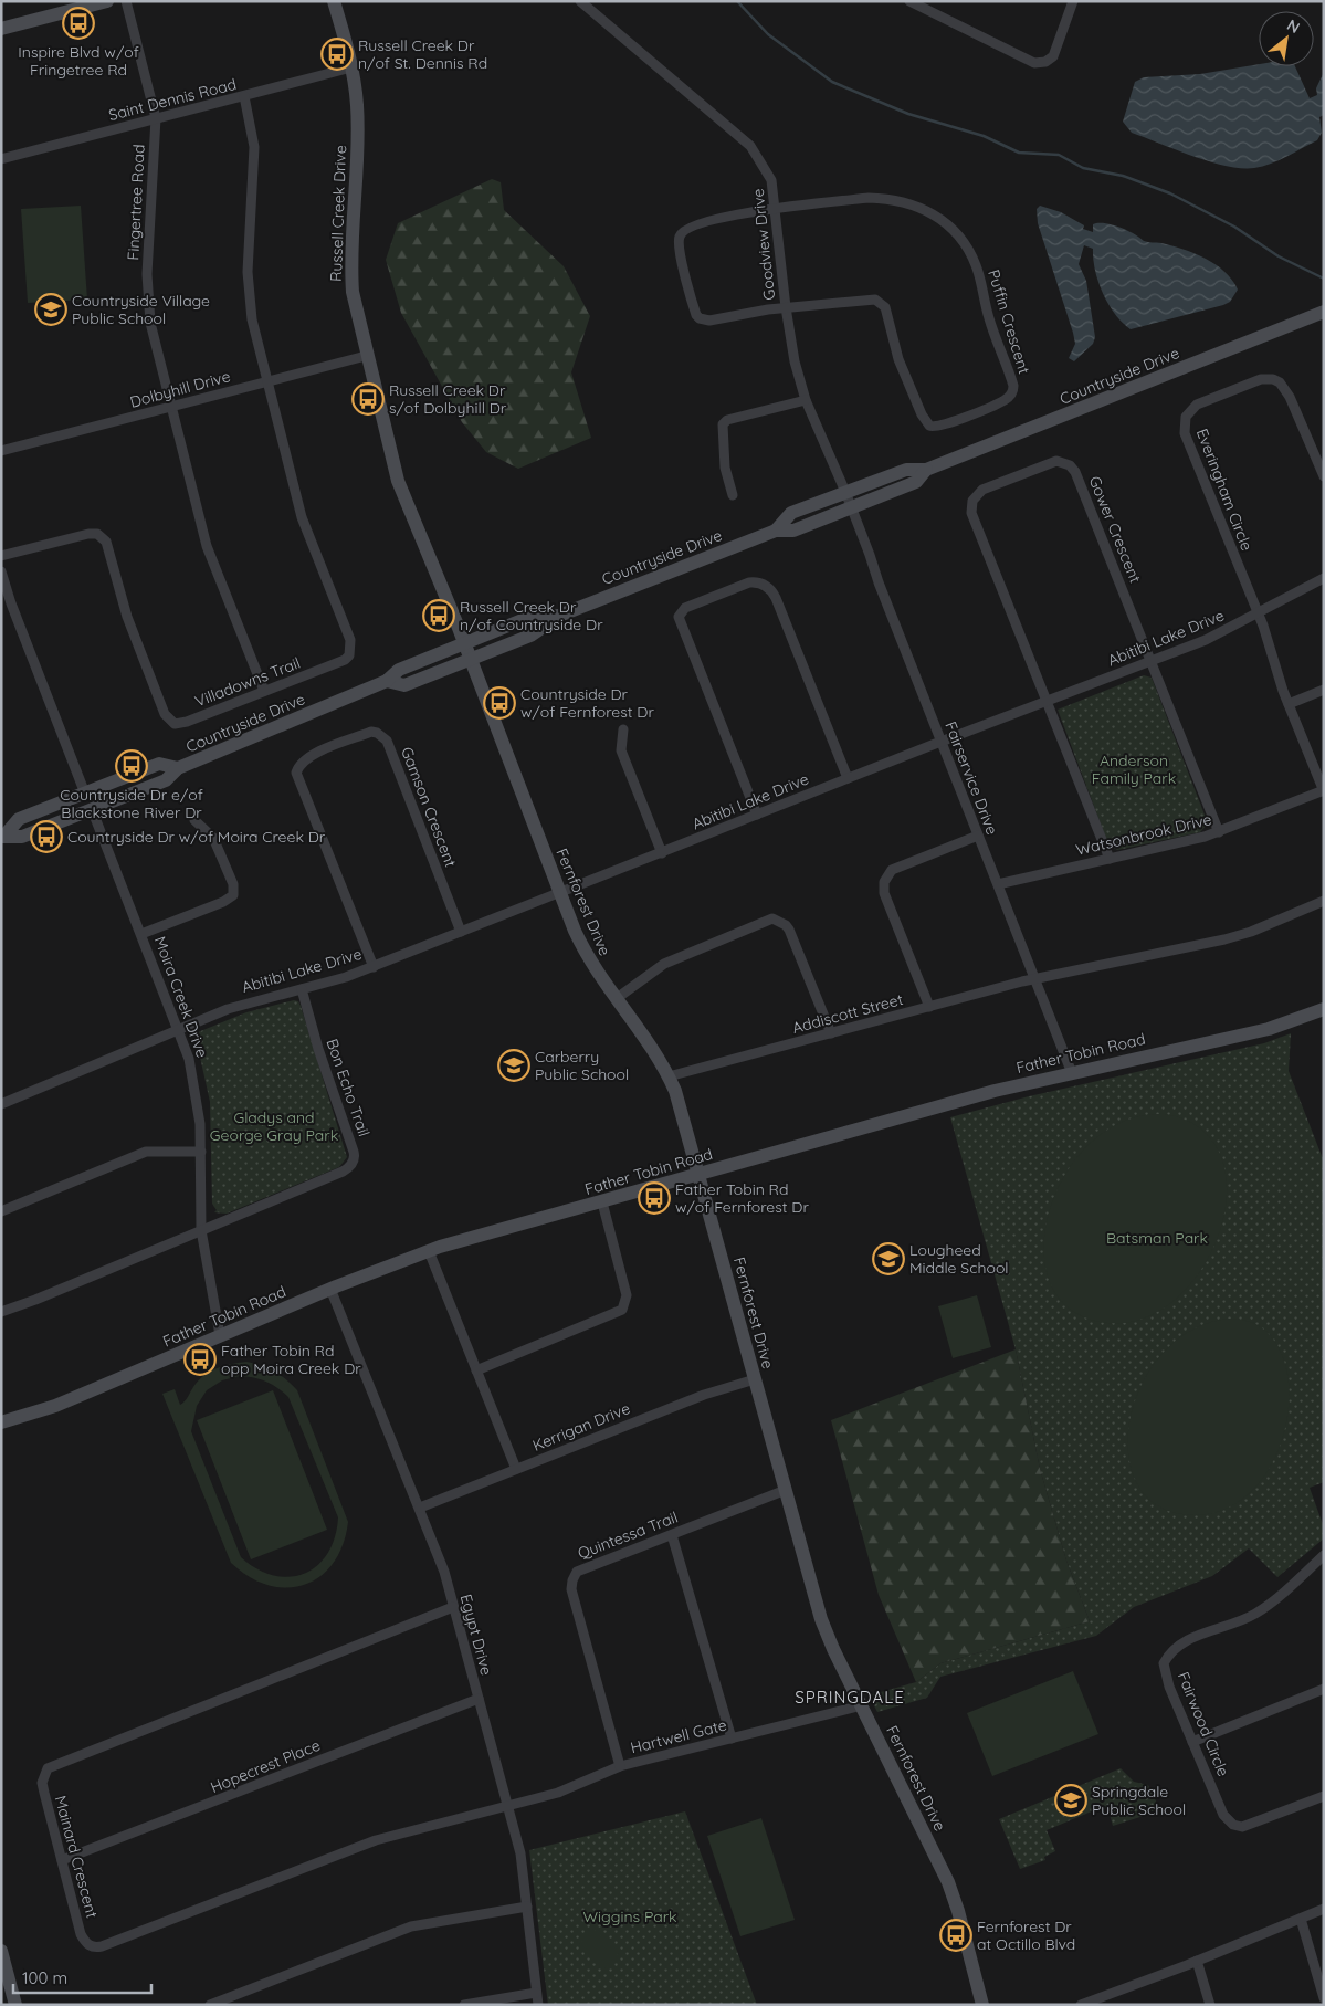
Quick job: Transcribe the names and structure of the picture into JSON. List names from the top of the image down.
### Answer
{
  "streets": {
    "street": [
      "Saint Dennis Road",
      "Fingertree Road",
      "Russell Creek Drive",
      "Goodview Drive",
      "Puffin Crescent",
      "Countryside Drive",
      "Dolbyhill Drive",
      "Everingham Circle",
      "Gower Crescent",
      "Abitibi Lake Drive",
      "Villadowns Trail",
      "Fairservice Drive",
      "Gamson Crescent",
      "Watsonbrook Drive",
      "Fernforest Drive",
      "Moira Creek Drive",
      "Addiscott Street",
      "Father Tobin Road",
      "Bon Echo Trail",
      "Kerrigan Drive",
      "Quintessa Trail",
      "Egypt Drive",
      "Fairwood Circle",
      "Hartwell Gate",
      "Hopecrest Place",
      "Mainard Crescent"
    ]
  },
  "crossings": [
    ["Saint Dennis Road", "Fingertree Road"],
    ["Saint Dennis Road", "Russell Creek Drive"],
    ["Fingertree Road", "Dolbyhill Drive"],
    ["Fingertree Road", "Villadowns Trail"],
    ["Russell Creek Drive", "Countryside Drive"],
    ["Russell Creek Drive", "Dolbyhill Drive"],
    ["Russell Creek Drive", "Fernforest Drive"],
    ["Goodview Drive", "Puffin Crescent"],
    ["Goodview Drive", "Countryside Drive"],
    ["Goodview Drive", "Fairservice Drive"],
    ["Countryside Drive", "Fairservice Drive"],
    ["Countryside Drive", "Fernforest Drive"],
    ["Countryside Drive", "Moira Creek Drive"],
    ["Dolbyhill Drive", "Villadowns Trail"],
    ["Everingham Circle", "Abitibi Lake Drive"],
    ["Gower Crescent", "Abitibi Lake Drive"],
    ["Abitibi Lake Drive", "Fairservice Drive"],
    ["Abitibi Lake Drive", "Gamson Crescent"],
    ["Abitibi Lake Drive", "Fernforest Drive"],
    ["Abitibi Lake Drive", "Moira Creek Drive"],
    ["Abitibi Lake Drive", "Bon Echo Trail"],
    ["Fairservice Drive", "Watsonbrook Drive"],
    ["Fairservice Drive", "Addiscott Street"],
    ["Fairservice Drive", "Father Tobin Road"],
    ["Fernforest Drive", "Addiscott Street"],
    ["Fernforest Drive", "Father Tobin Road"],
    ["Fernforest Drive", "Kerrigan Drive"],
    ["Fernforest Drive", "Quintessa Trail"],
    ["Fernforest Drive", "Hartwell Gate"],
    ["Moira Creek Drive", "Father Tobin Road"],
    ["Moira Creek Drive", "Bon Echo Trail"],
    ["Father Tobin Road", "Egypt Drive"],
    ["Kerrigan Drive", "Egypt Drive"],
    ["Quintessa Trail", "Hartwell Gate"],
    ["Egypt Drive", "Hartwell Gate"],
    ["Egypt Drive", "Hopecrest Place"],
    ["Egypt Drive", "Mainard Crescent"],
    ["Hartwell Gate", "Mainard Crescent"],
    ["Hopecrest Place", "Mainard Crescent"]
  ],
  "districts": ["SPRINGDALE"],
  "parks": [
    "Anderson Family Park",
    "Gladys and George Gray Park",
    "Batsman Park",
    "Wiggins Park"
  ],
  "places": {
    "bus stop": [
      "Inspire Blvd w/of Fringetree Rd",
      "Russell Creek Dr n/of St. Dennis Rd",
      "Russell Creek Dr s/of Dolbyhill Dr",
      "Russell Creek Dr n/of Countryside Dr",
      "Countryside Dr w/of Fernforest Dr",
      "Countryside Dr e/of Blackstone River Dr",
      "Countryside Dr w/of Moira Creek Dr",
      "Father Tobin Rd w/of Fernforest Dr",
      "Father Tobin Rd opp Moira Creek Dr",
      "Fernforest Dr at Octillo Blvd"
    ],
    "school or university": [
      "Countryside Village Public School",
      "Carberry Public School",
      "Lougheed Middle School",
      "Springdale Public School"
    ]
  },
  "scale_bar": "100 m",
  "north": "top right"
}
